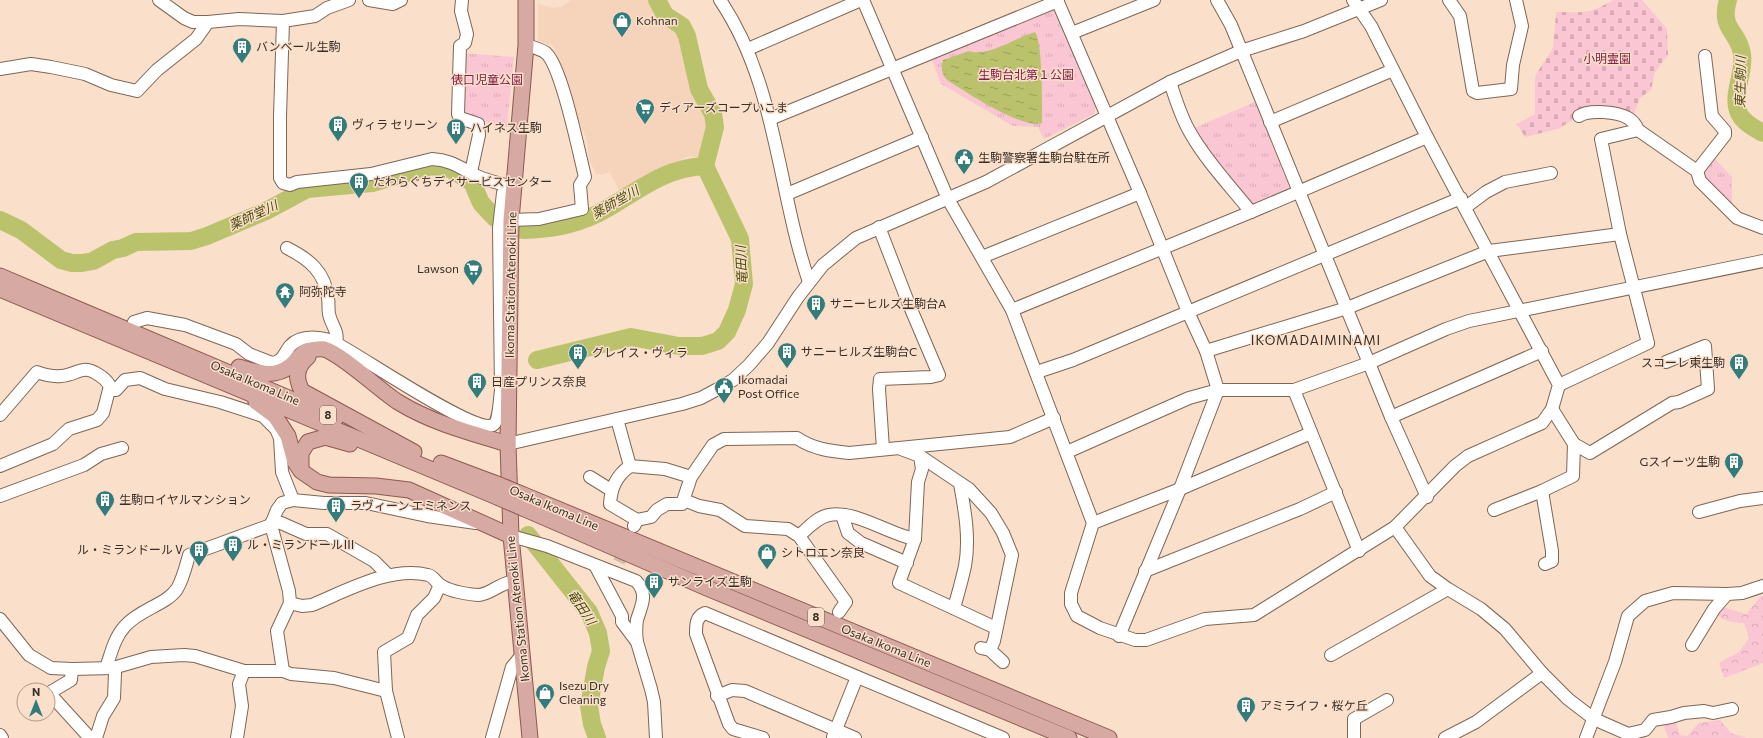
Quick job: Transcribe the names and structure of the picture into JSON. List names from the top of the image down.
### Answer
{
  "streets": {
    "main road": ["Ikoma Station Atenoki Line", "Osaka Ikoma Line", "8"]
  },
  "districts": ["IKOMADAIMINAMI"],
  "water": ["東生駒川", "薬師堂川", "竜田川"],
  "parks": ["小明霊園", "生駒台北第１公園", "俵口児童公園"],
  "places": {
    "shop": ["Kohnan", "シトロエン奈良", "Isezu Dry Cleaning"],
    "building": [
      "バンベール生駒",
      "ヴィラ セリーン",
      "ハイネス生駒",
      "たわらぐちディサービスセンター",
      "サニーヒルズ生駒台A",
      "サニーヒルズ生駒台C",
      "グレイス・ヴィラ",
      "スコーレ東生駒",
      "日産プリンス奈良",
      "Gスイーツ生駒",
      "生駒ロイヤルマンション",
      "ラヴィーン エミネンス",
      "ル・ミランドールⅢ",
      "ル・ミランドールⅤ",
      "サンライズ生駒",
      "アミライフ・桜ケ丘"
    ],
    "supermarket": ["ディアーズコープいこま", "Lawson"],
    "public building": ["生駒警察署生駒台駐在所", "Ikomadai Post Office"],
    "temple": ["阿弥陀寺"]
  },
  "north": "top"
}
